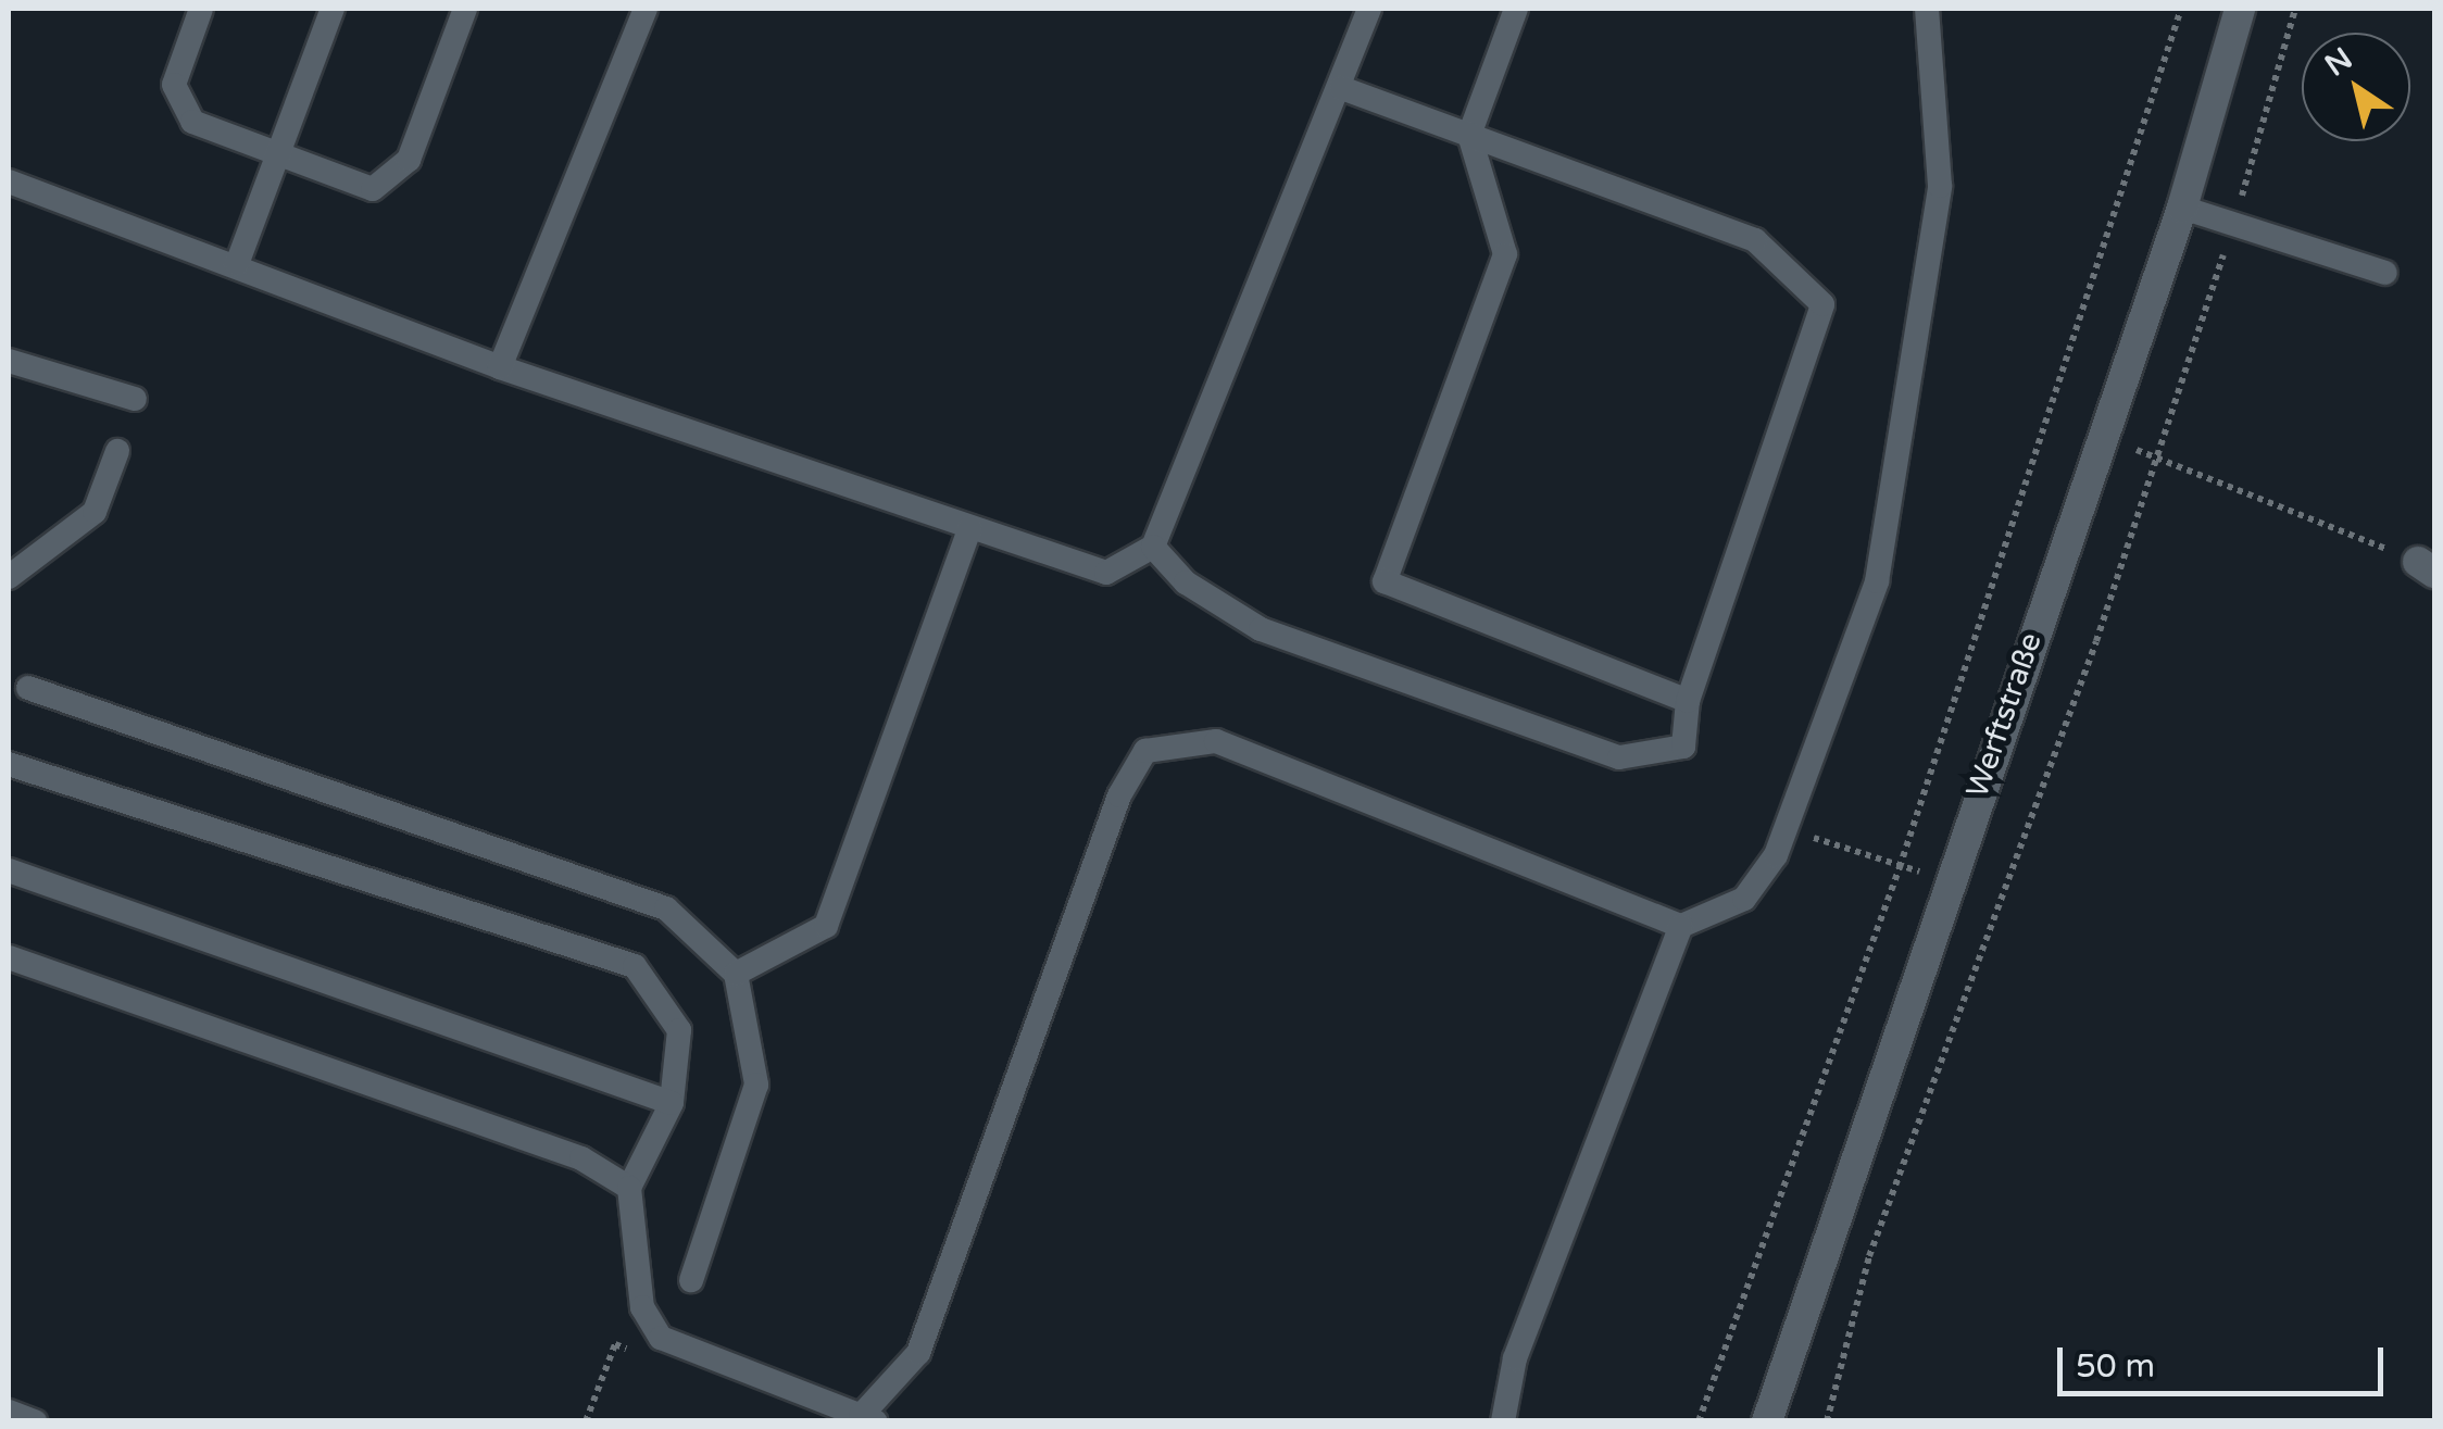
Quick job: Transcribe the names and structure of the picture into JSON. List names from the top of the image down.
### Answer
{
  "streets": {
    "main road": ["Werftstraße"]
  },
  "scale_bar": "50 m",
  "north": "top left"
}
